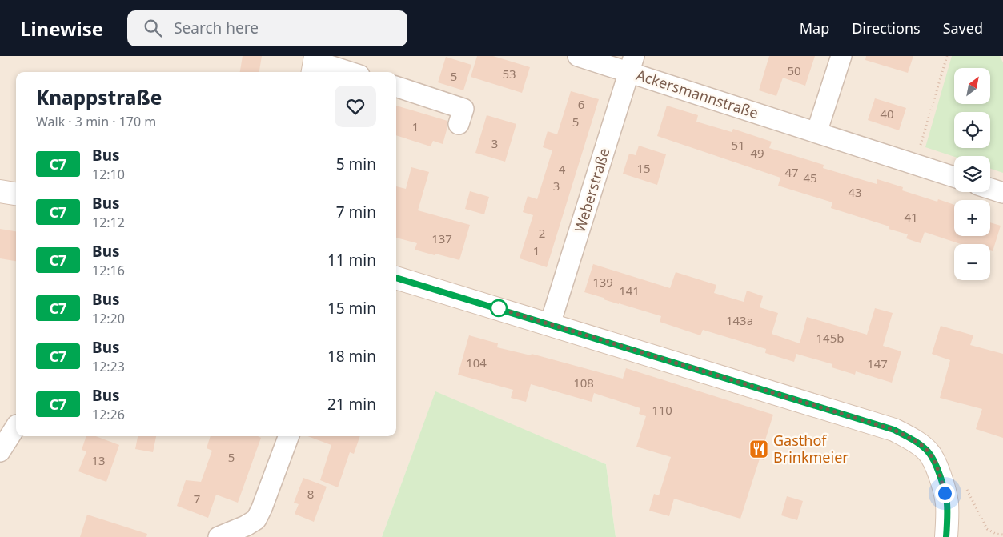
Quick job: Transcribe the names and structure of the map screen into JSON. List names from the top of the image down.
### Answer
{
  "streets": {
    "street": ["Ackersmannstraße", "Weberstraße"]
  },
  "crossings": [
    ["Ackersmannstraße", "Weberstraße"]
  ],
  "places": {
    "restaurant": ["Gasthof Brinkmeier"]
  },
  "lines": ["bus line C7"],
  "house_numbers": [
    "50",
    "53",
    "5",
    "6",
    "40",
    "5",
    "1",
    "3",
    "51",
    "49",
    "15",
    "4",
    "47",
    "45",
    "3",
    "43",
    "41",
    "2",
    "137",
    "1",
    "139",
    "141",
    "143a",
    "145b",
    "104",
    "147",
    "108",
    "110",
    "5",
    "13",
    "8",
    "7"
  ],
  "north": "top right",
  "page": {
    "header": "Linewise",
    "search": "Search here",
    "nav": ["Map", "Directions", "Saved"],
    "map_buttons": ["+", "−"],
    "heading": ["Knappstraße", "Walk · 3 min · 170 m"],
    "list": [
      {
        "mark": "C7",
        "name": "Bus",
        "note": "12:10",
        "value": "5 min"
      },
      {
        "mark": "C7",
        "name": "Bus",
        "note": "12:12",
        "value": "7 min"
      },
      {
        "mark": "C7",
        "name": "Bus",
        "note": "12:16",
        "value": "11 min"
      },
      {
        "mark": "C7",
        "name": "Bus",
        "note": "12:20",
        "value": "15 min"
      },
      {
        "mark": "C7",
        "name": "Bus",
        "note": "12:23",
        "value": "18 min"
      },
      {
        "mark": "C7",
        "name": "Bus",
        "note": "12:26",
        "value": "21 min"
      }
    ]
  }
}
